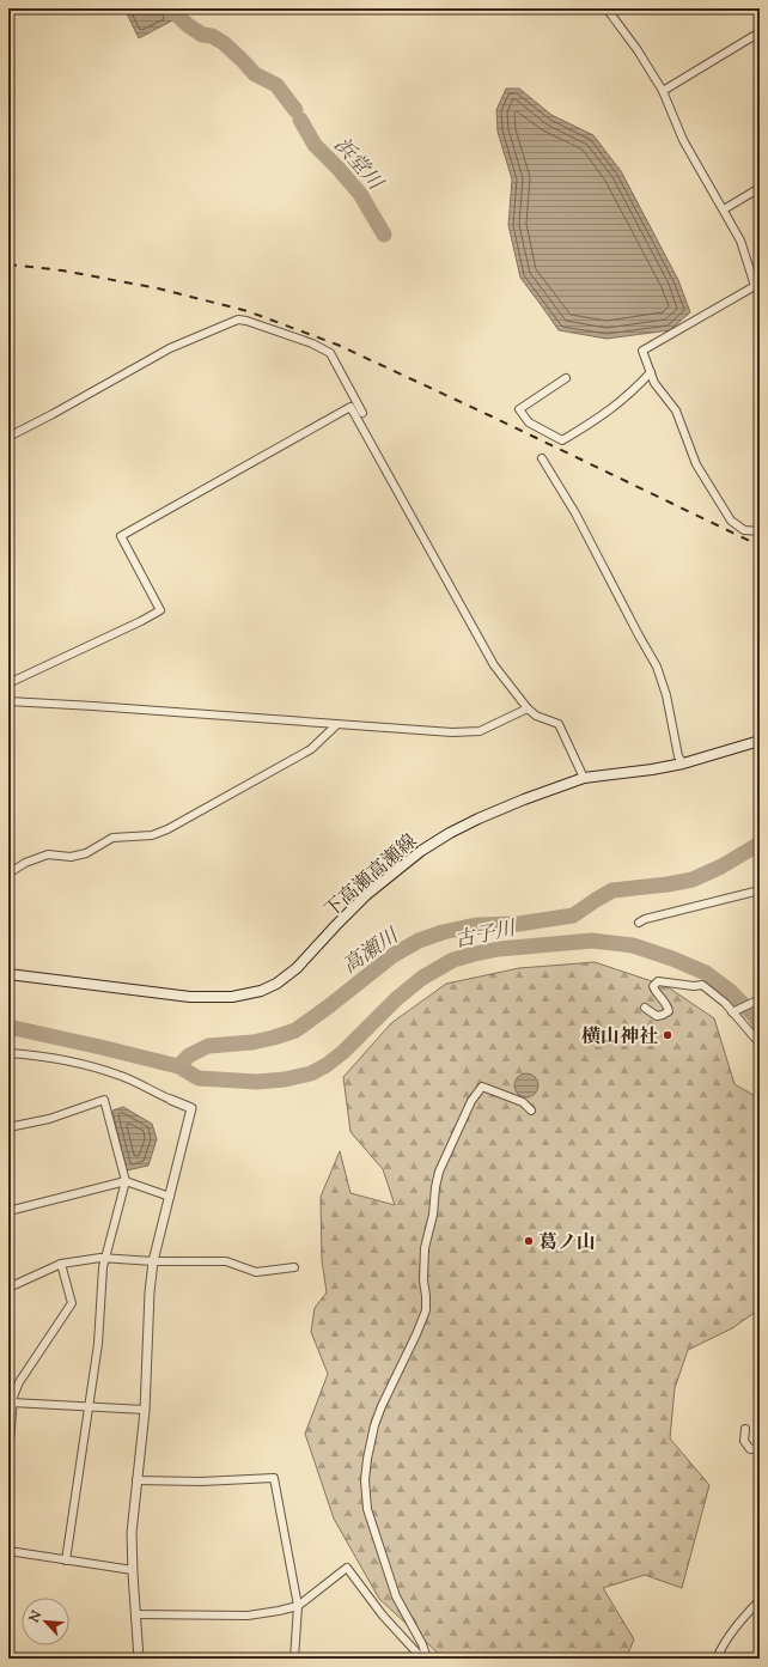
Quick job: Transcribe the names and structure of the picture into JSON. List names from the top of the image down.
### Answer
{
  "streets": {
    "main road": ["下高瀬高瀬線"]
  },
  "water": ["浜堂川", "古子川", "高瀬川"],
  "places": ["横山神社", "葛ノ山"],
  "north": "top left"
}
